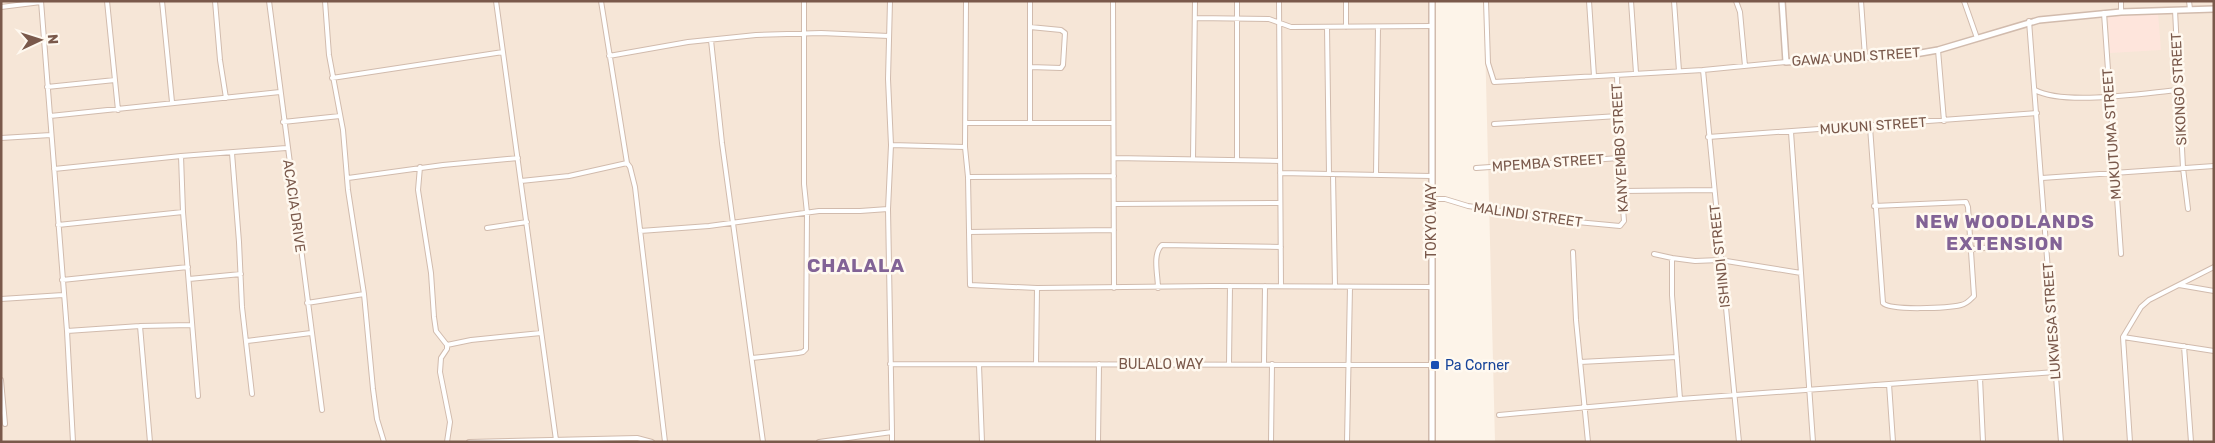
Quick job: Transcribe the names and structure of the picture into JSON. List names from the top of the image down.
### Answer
{
  "streets": {
    "street": [
      "GAWA UNDI STREET",
      "SIKONGO STREET",
      "MUKUNI STREET",
      "MUKUTUMA STREET",
      "KANYEMBO STREET",
      "MPEMBA STREET",
      "ACACIA DRIVE",
      "MALINDI STREET",
      "TOKYO WAY",
      "ISHINDI STREET",
      "LUKWESA STREET",
      "BULALO WAY"
    ]
  },
  "crossings": [
    ["GAWA UNDI STREET", "SIKONGO STREET"],
    ["GAWA UNDI STREET", "MUKUTUMA STREET"],
    ["GAWA UNDI STREET", "KANYEMBO STREET"],
    ["GAWA UNDI STREET", "ISHINDI STREET"],
    ["GAWA UNDI STREET", "LUKWESA STREET"],
    ["MUKUNI STREET", "ISHINDI STREET"],
    ["MUKUNI STREET", "LUKWESA STREET"],
    ["KANYEMBO STREET", "MPEMBA STREET"],
    ["KANYEMBO STREET", "MALINDI STREET"],
    ["MALINDI STREET", "TOKYO WAY"],
    ["TOKYO WAY", "BULALO WAY"]
  ],
  "districts": ["NEW WOODLANDS EXTENSION", "CHALALA"],
  "places": {
    "transit": ["Pa Corner"]
  },
  "north": "right"
}
